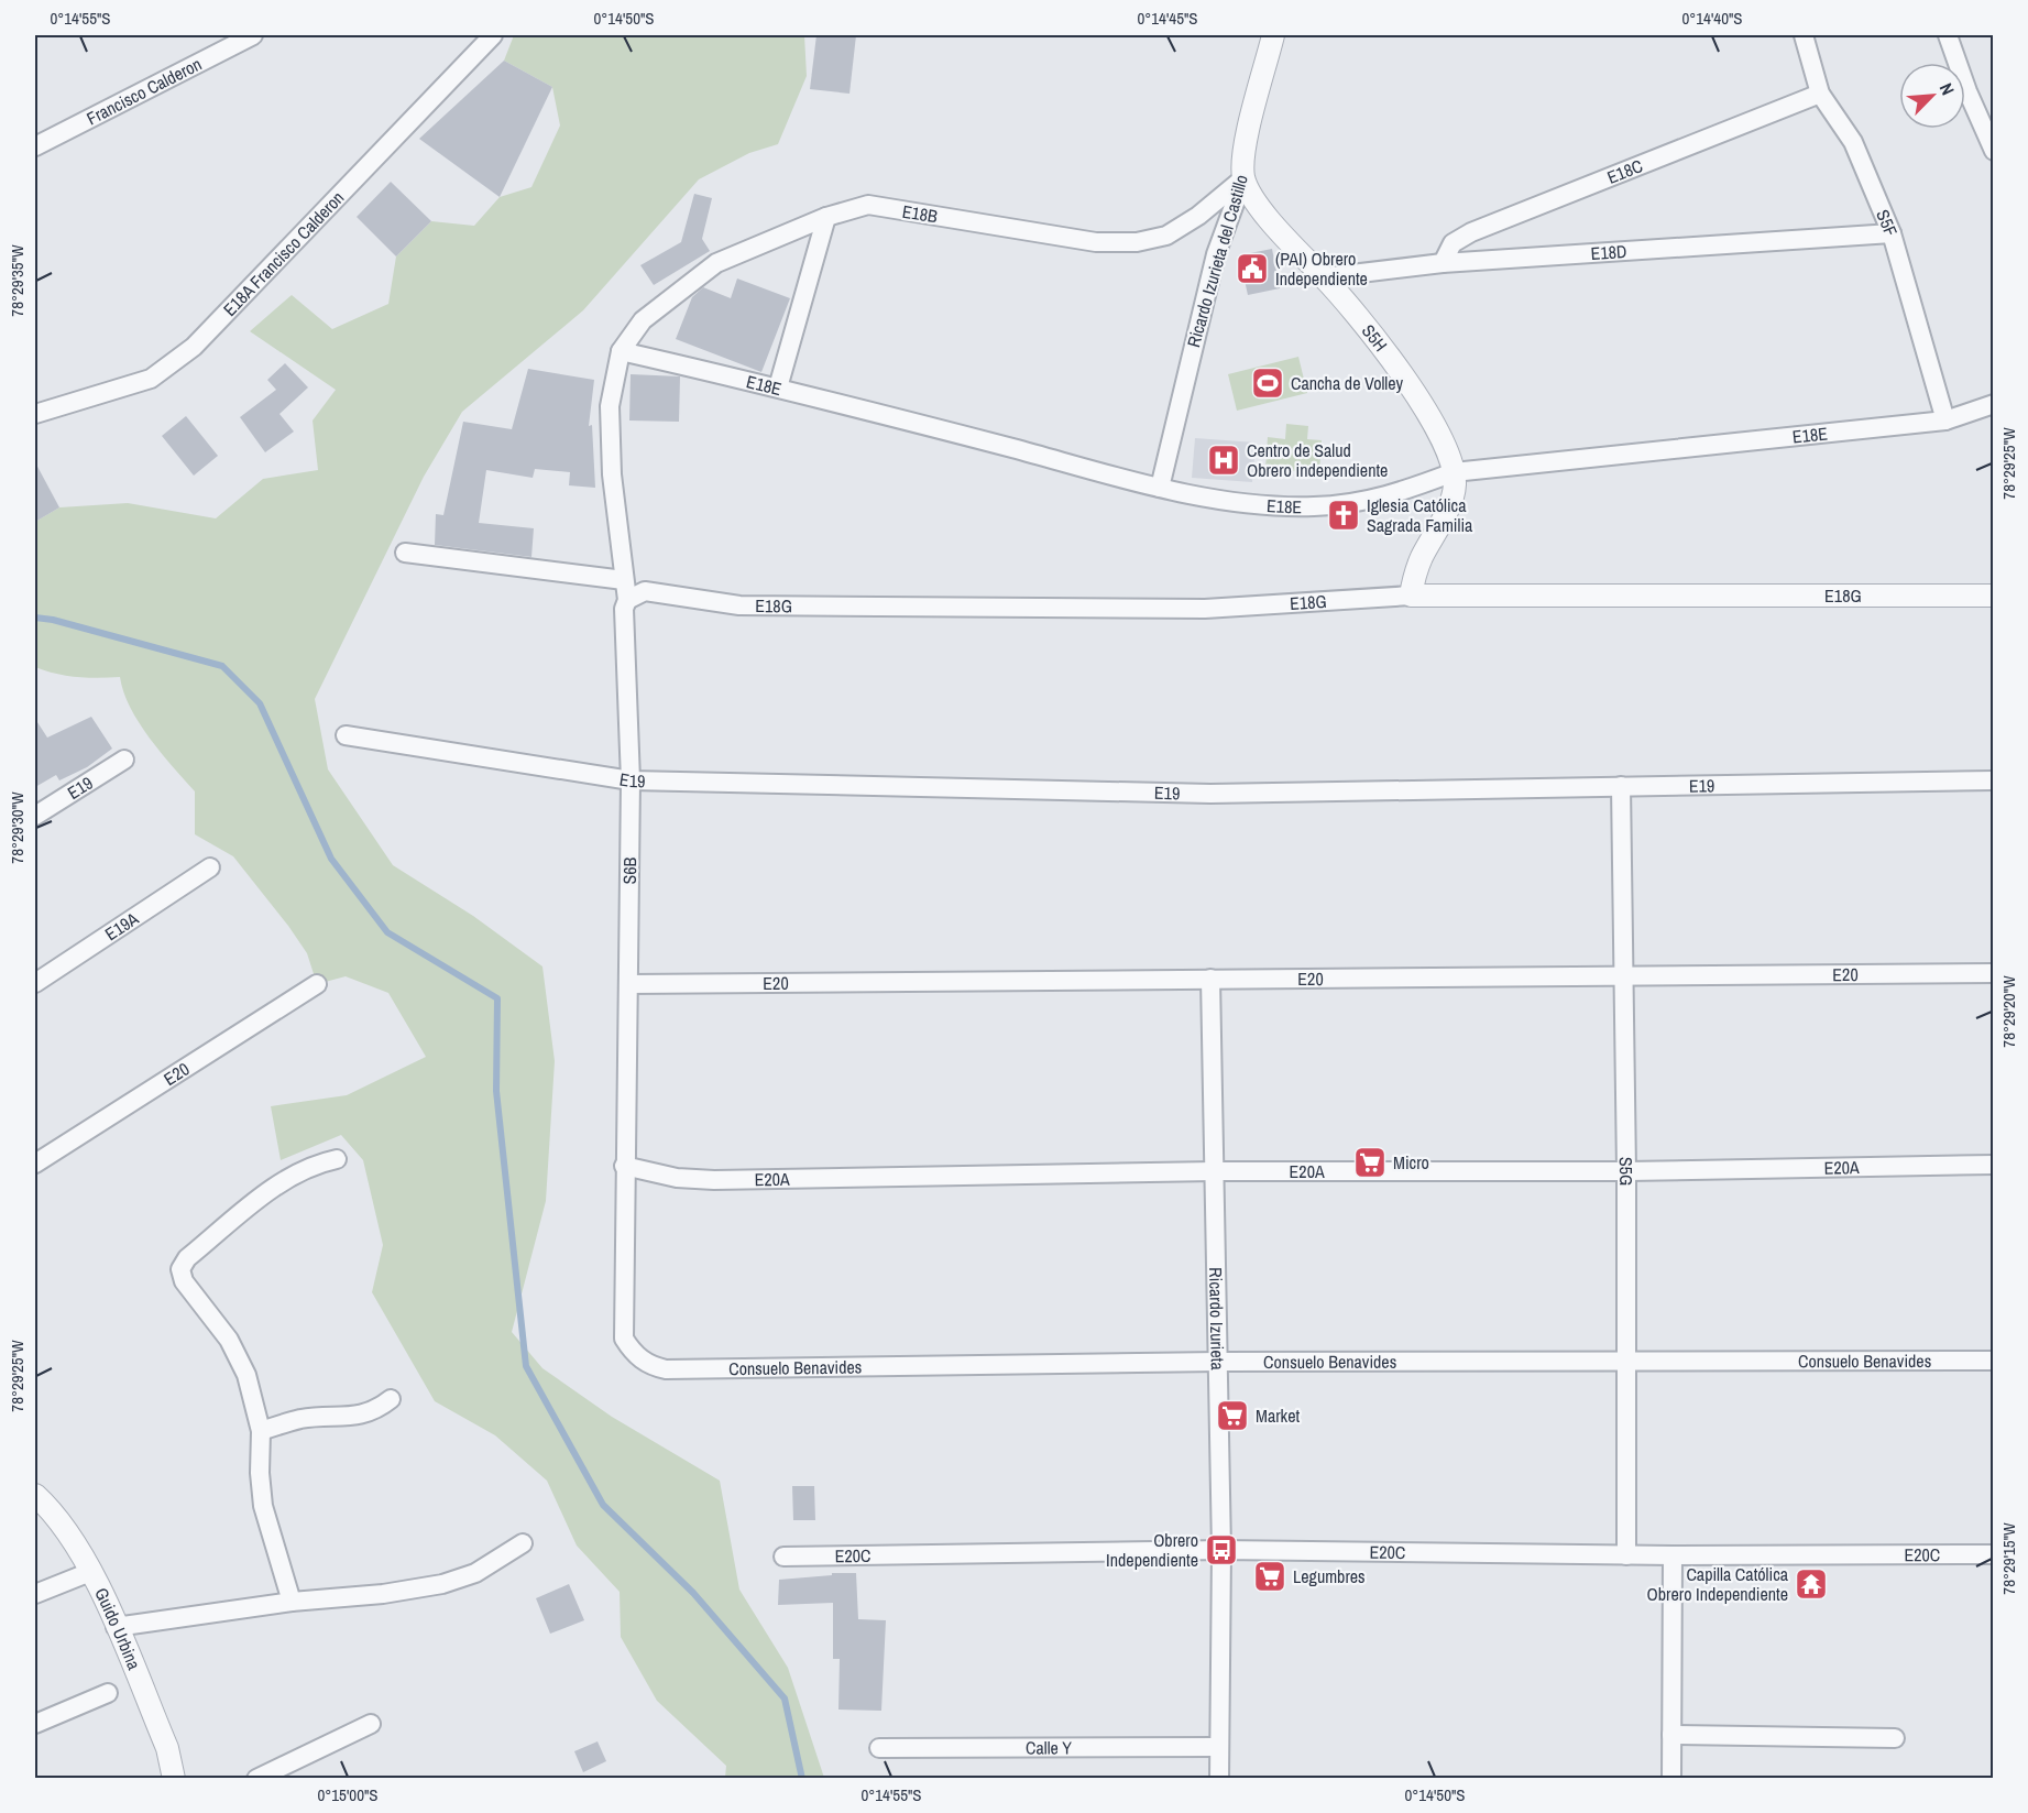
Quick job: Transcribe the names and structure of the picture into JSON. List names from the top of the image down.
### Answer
{
  "streets": {
    "street": [
      "Francisco Calderon",
      "E18C",
      "E18B",
      "S5F",
      "E18D",
      "E18A Francisco Calderon",
      "Ricardo Izurieta del Castillo",
      "S5H",
      "E18E",
      "E18G",
      "E19",
      "S6B",
      "E19A",
      "E20",
      "E20A",
      "S5G",
      "Ricardo Izurieta",
      "Consuelo Benavides",
      "E20C",
      "Guido Urbina",
      "Calle Y"
    ]
  },
  "crossings": [
    ["E18C", "S5F"],
    ["E18C", "E18D"],
    ["E18B", "Ricardo Izurieta del Castillo"],
    ["E18B", "S5H"],
    ["E18B", "E18E"],
    ["E18B", "S6B"],
    ["S5F", "E18D"],
    ["S5F", "E18E"],
    ["E18D", "S5H"],
    ["Ricardo Izurieta del Castillo", "S5H"],
    ["Ricardo Izurieta del Castillo", "E18E"],
    ["S5H", "E18E"],
    ["S5H", "E18G"],
    ["E18E", "S6B"],
    ["E18G", "S6B"],
    ["E19", "S6B"],
    ["E19", "S5G"],
    ["S6B", "E20"],
    ["S6B", "E20A"],
    ["S6B", "Consuelo Benavides"],
    ["E20", "S5G"],
    ["E20", "Ricardo Izurieta"],
    ["E20A", "S5G"],
    ["E20A", "Ricardo Izurieta"],
    ["S5G", "Consuelo Benavides"],
    ["S5G", "E20C"],
    ["Ricardo Izurieta", "Consuelo Benavides"],
    ["Ricardo Izurieta", "E20C"],
    ["Ricardo Izurieta", "Calle Y"]
  ],
  "places": {
    "public building": ["(PAI) Obrero Independiente"],
    "sports": ["Cancha de Volley"],
    "hospital": ["Centro de Salud Obrero independiente"],
    "church": ["Iglesia Católica Sagrada Familia"],
    "supermarket": ["Micro", "Market", "Legumbres"],
    "bus stop": ["Obrero Independiente"],
    "temple": ["Capilla Católica Obrero Independiente"]
  },
  "north": "top right",
  "coordinates": [
    "0°14'55\"S",
    "0°14'50\"S",
    "0°14'45\"S",
    "0°14'40\"S",
    "78°29'35\"W",
    "78°29'25\"W",
    "78°29'30\"W",
    "78°29'20\"W",
    "78°29'15\"W",
    "0°15'00\"S"
  ]
}
